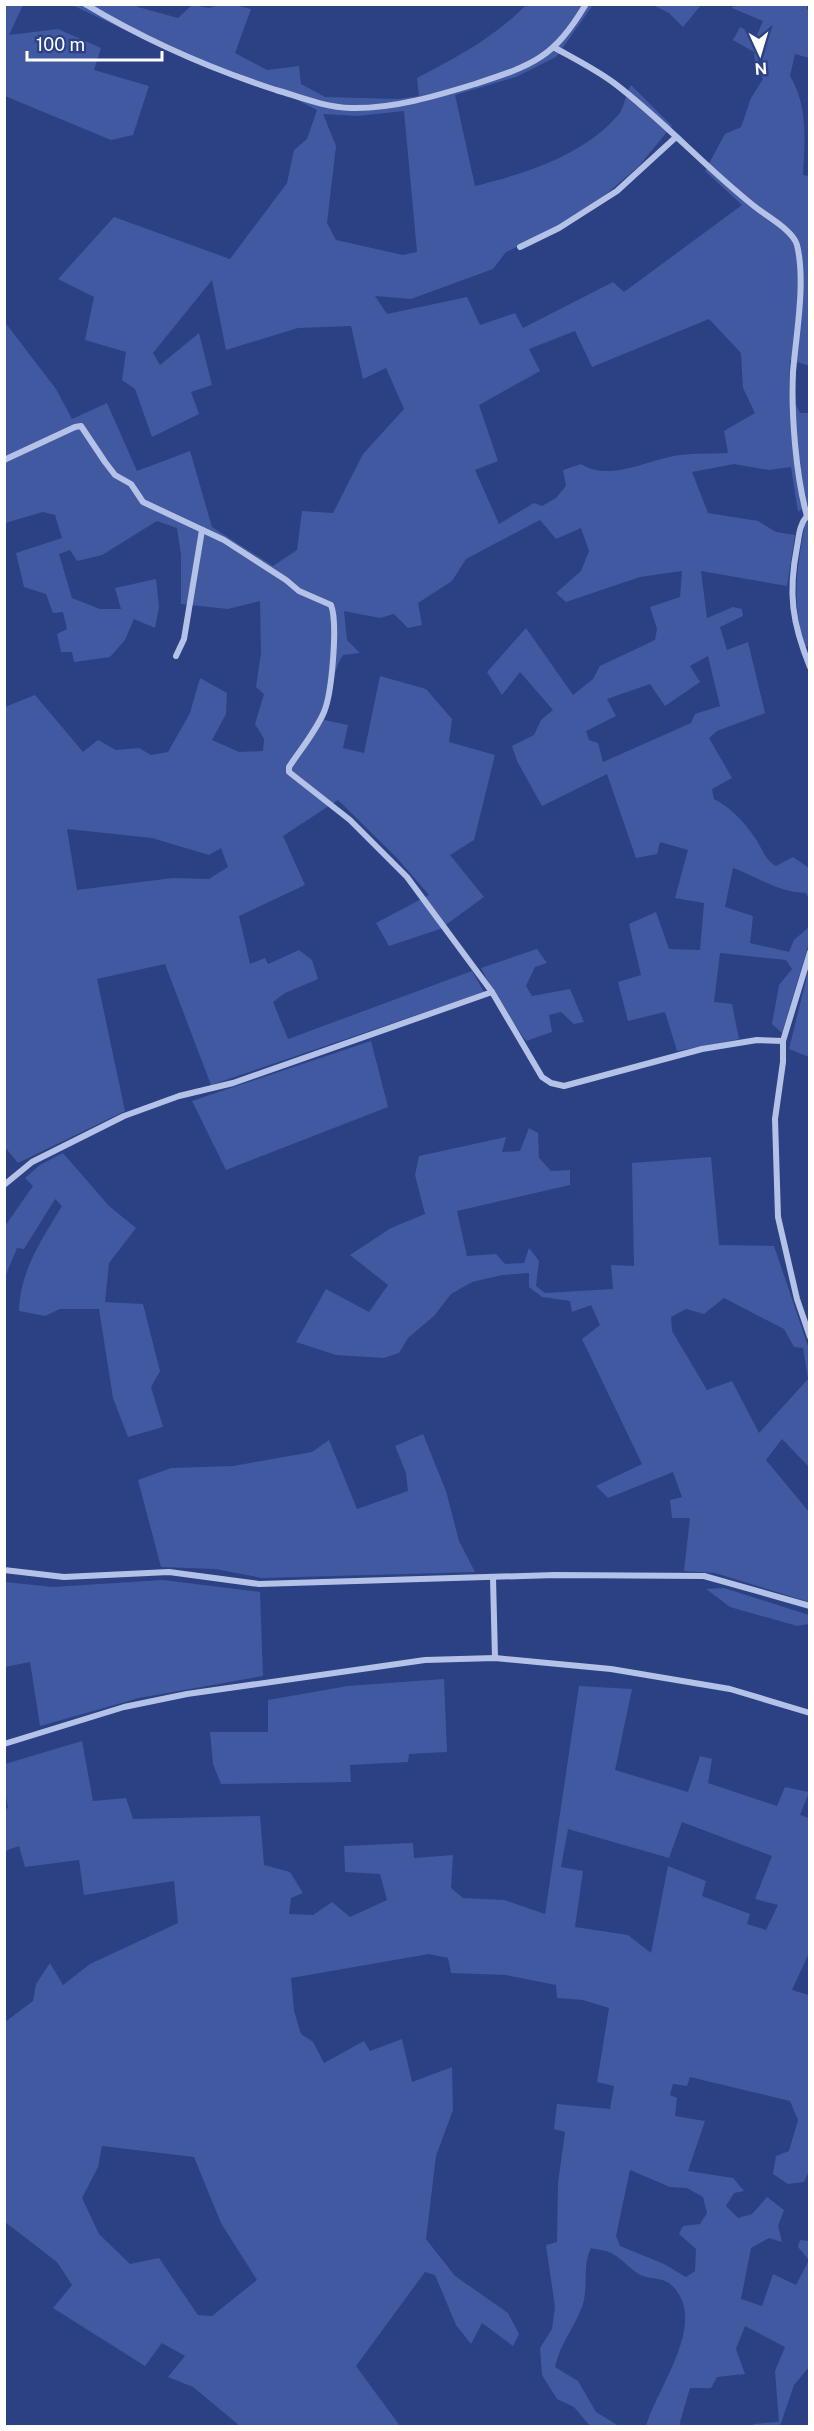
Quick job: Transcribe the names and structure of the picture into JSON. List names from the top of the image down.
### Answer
{
  "scale_bar": "100 m",
  "north": "bottom"
}
